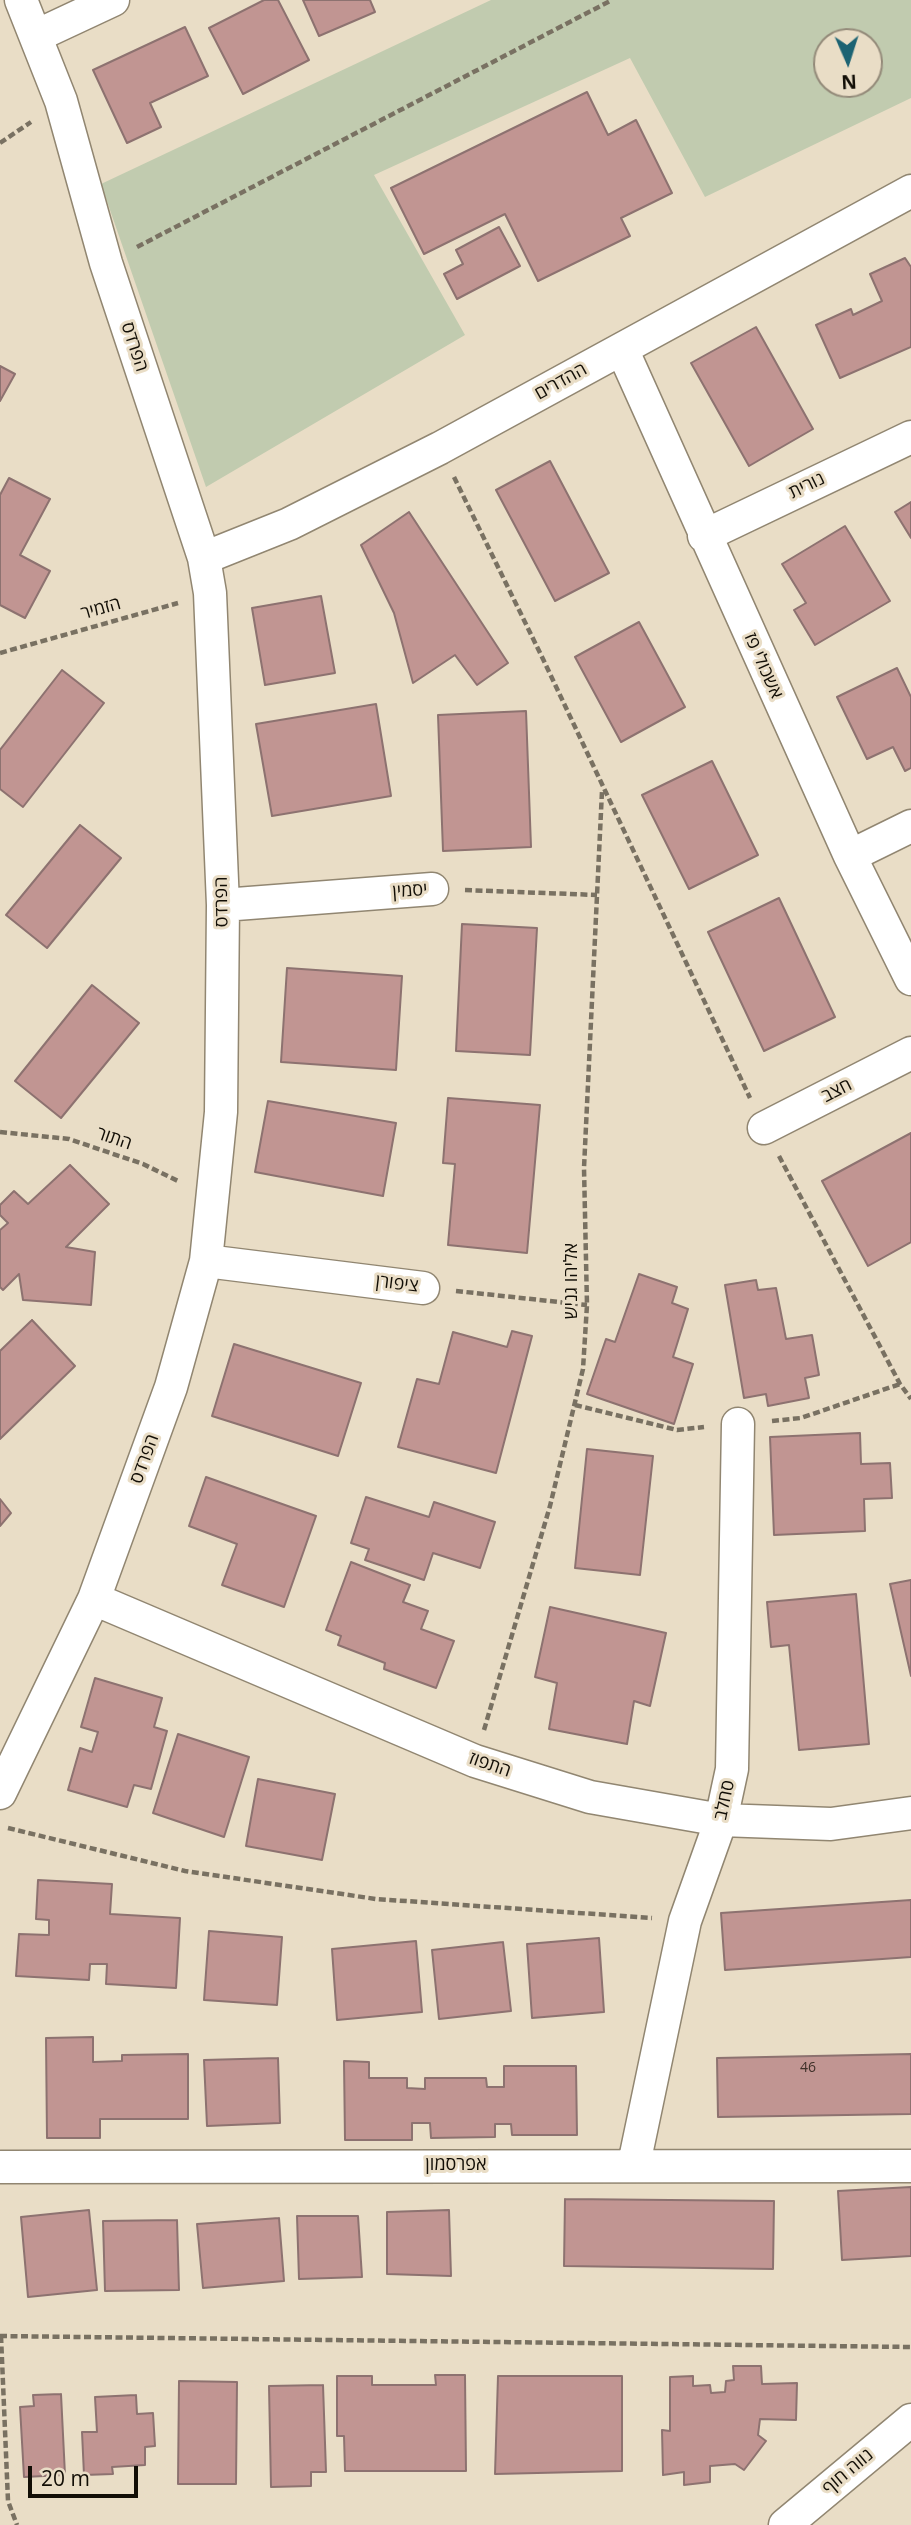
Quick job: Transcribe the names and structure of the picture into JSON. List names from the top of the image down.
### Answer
{
  "streets": {
    "street": [
      "הפרדס",
      "ההדרים",
      "נורית",
      "אשכולי פז",
      "יסמין",
      "חצב",
      "ציפורן",
      "התפוז",
      "סחלב",
      "אפרסמון",
      "נווה חוף"
    ],
    "path": ["הזמיר", "התור", "אליהו גניש"]
  },
  "crossings": [
    ["הפרדס", "ההדרים"],
    ["הפרדס", "הזמיר"],
    ["הפרדס", "יסמין"],
    ["הפרדס", "התור"],
    ["הפרדס", "ציפורן"],
    ["הפרדס", "התפוז"],
    ["ההדרים", "אשכולי פז"],
    ["נורית", "אשכולי פז"],
    ["יסמין", "אליהו גניש"],
    ["אליהו גניש", "ציפורן"],
    ["אליהו גניש", "התפוז"],
    ["התפוז", "סחלב"],
    ["סחלב", "אפרסמון"]
  ],
  "house_numbers": ["46"],
  "scale_bar": "20 m",
  "north": "bottom"
}
